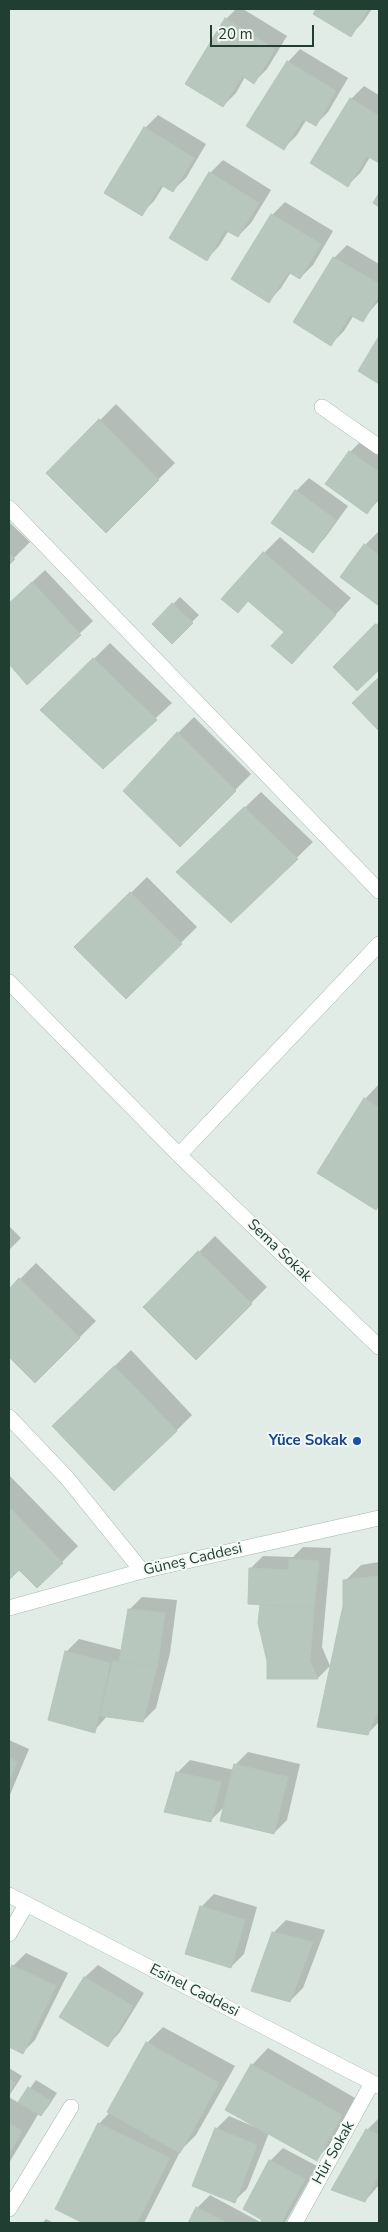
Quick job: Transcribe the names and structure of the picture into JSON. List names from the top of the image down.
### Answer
{
  "streets": {
    "street": [
      "Sema Sokak",
      "Güneş Caddesi",
      "Esinel Caddesi",
      "Hür Sokak"
    ]
  },
  "crossings": [
    ["Esinel Caddesi", "Hür Sokak"]
  ],
  "places": ["Yüce Sokak"],
  "scale_bar": "20 m"
}
